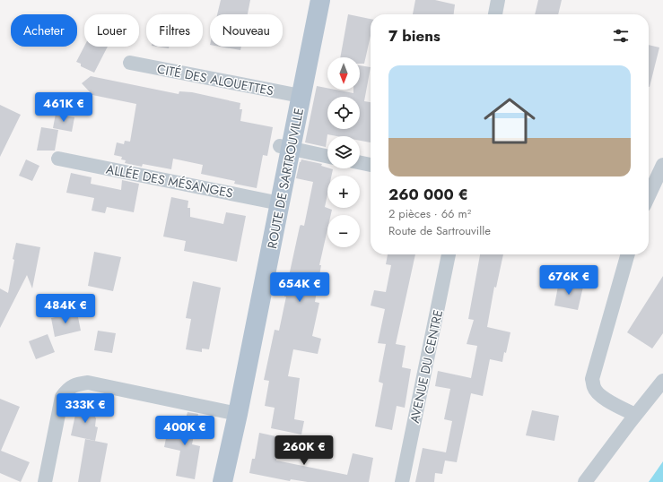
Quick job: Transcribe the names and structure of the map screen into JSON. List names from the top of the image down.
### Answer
{
  "streets": {
    "main road": ["ROUTE DE SARTROUVILLE"],
    "street": ["CITÉ DES ALOUETTES", "ALLÉE DES MÉSANGES", "AVENUE DU CENTRE"]
  },
  "crossings": [
    ["CITÉ DES ALOUETTES", "ROUTE DE SARTROUVILLE"],
    ["ROUTE DE SARTROUVILLE", "ALLÉE DES MÉSANGES"]
  ],
  "north": "bottom",
  "page": {
    "chip": [
      "Acheter",
      "Louer",
      "Filtres",
      "Nouveau"
    ],
    "heading": "7 biens",
    "map_buttons": ["+", "−"],
    "list": [
      {
        "name": "260 000 €",
        "note": "2 pièces · 66 m² · Route de Sartrouville"
      }
    ],
    "price": [
      "461K €",
      "676K €",
      "654K €",
      "484K €",
      "333K €",
      "400K €",
      "260K €"
    ]
  }
}
